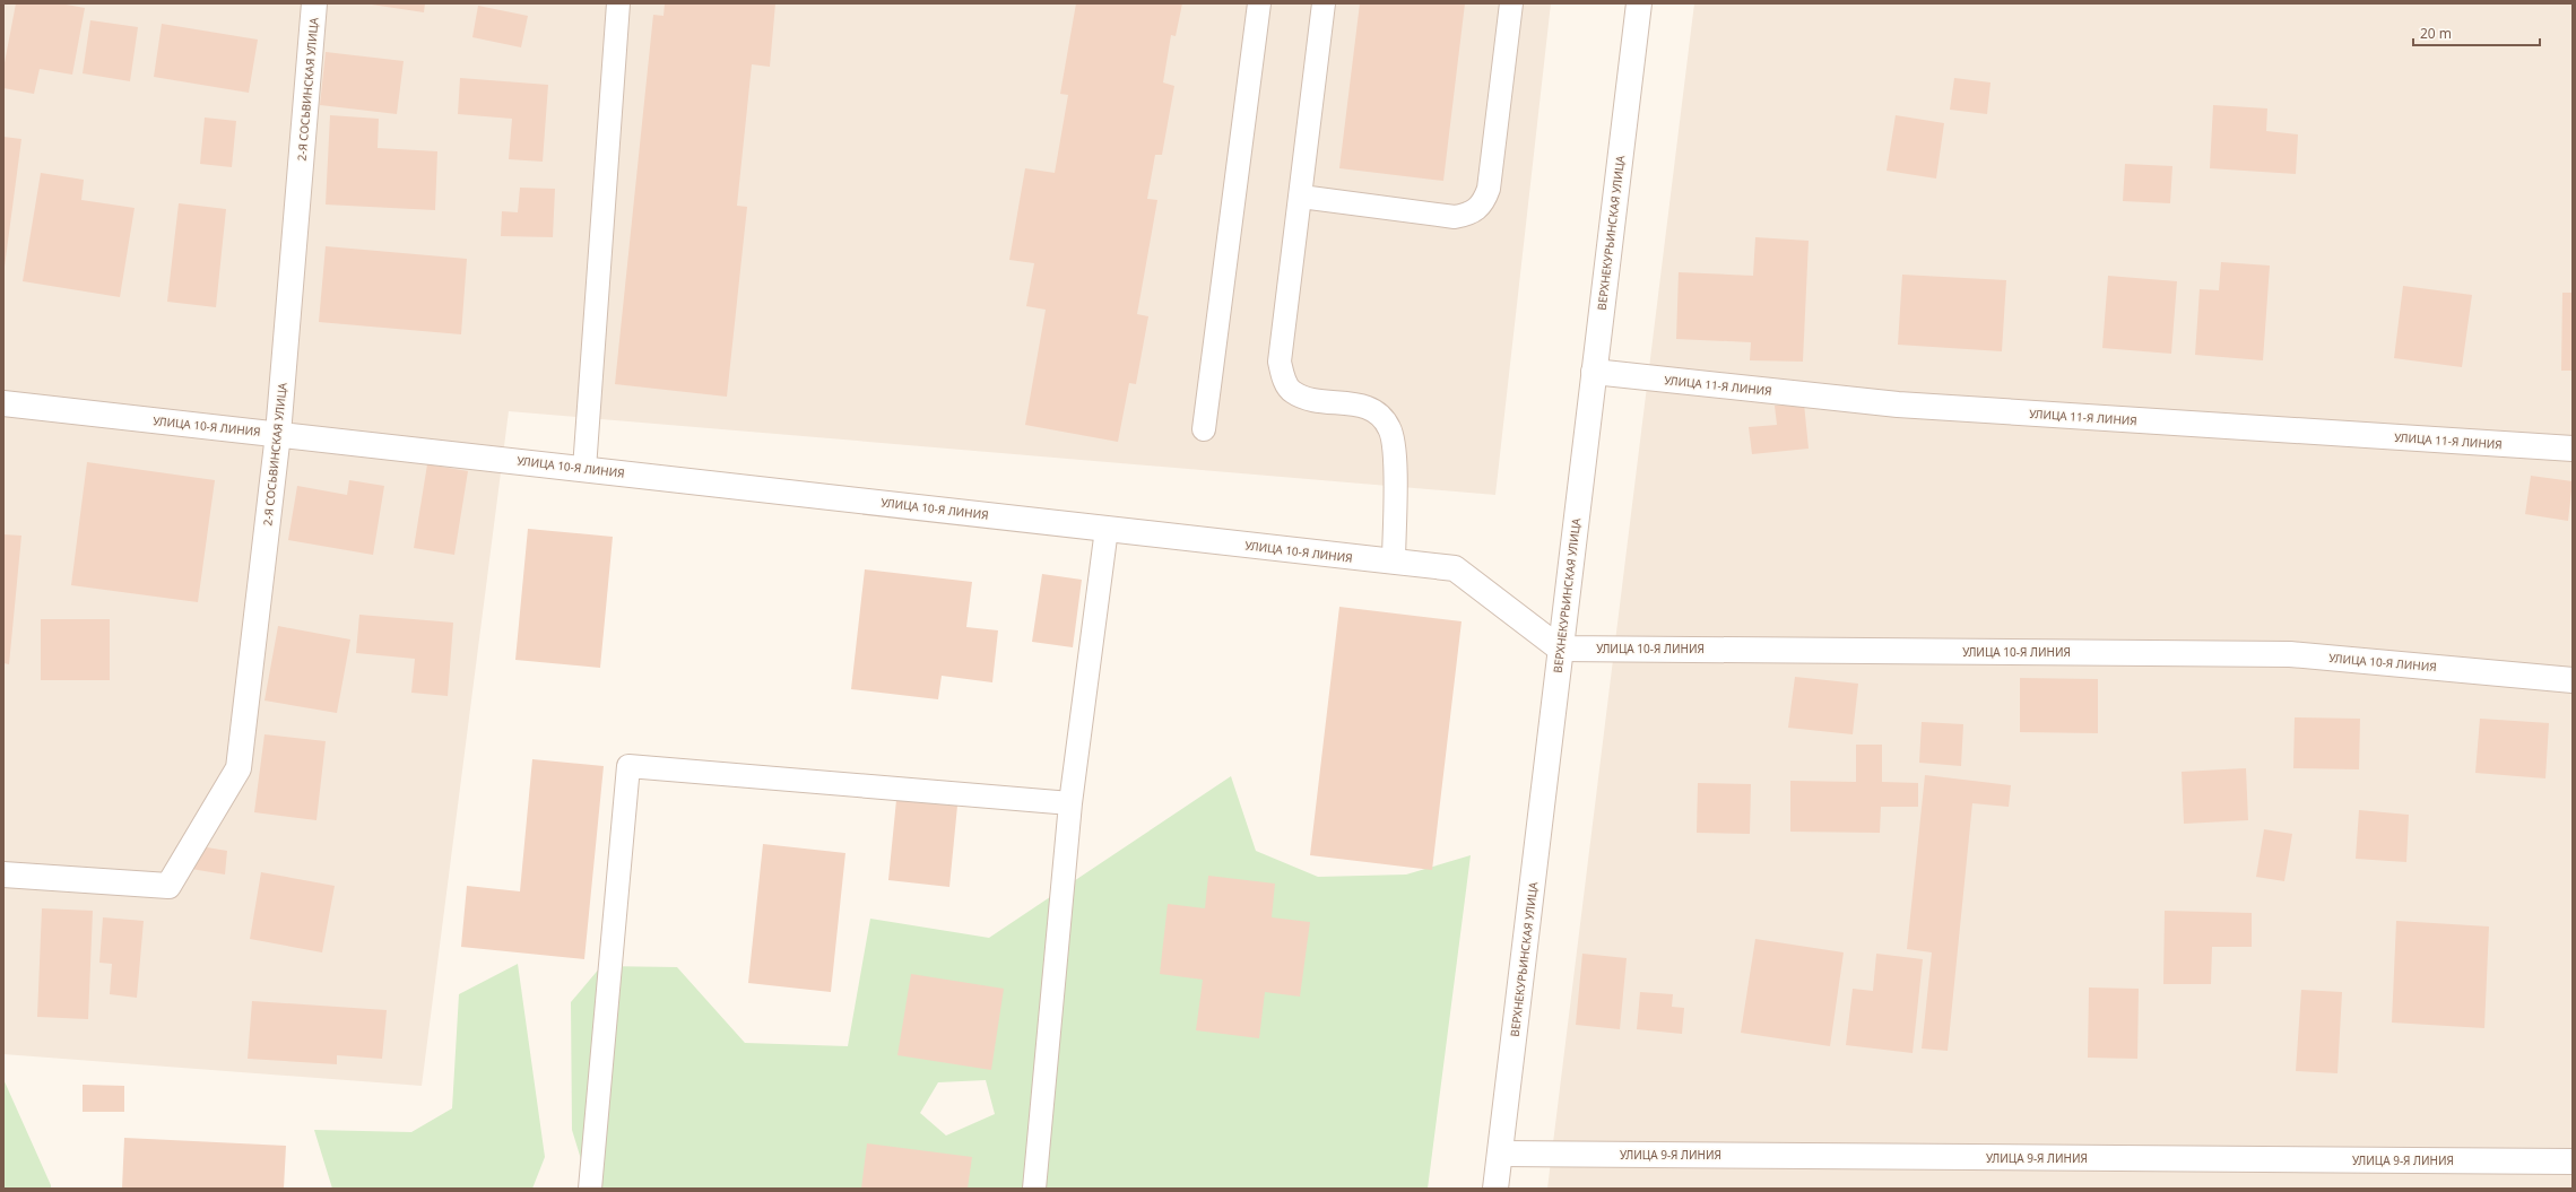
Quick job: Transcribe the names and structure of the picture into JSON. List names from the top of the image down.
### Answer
{
  "streets": {
    "street": [
      "2-Я СОСЬВИНСКАЯ УЛИЦА",
      "ВЕРХНЕКУРЬИНСКАЯ УЛИЦА",
      "УЛИЦА 11-Я ЛИНИЯ",
      "УЛИЦА 10-Я ЛИНИЯ",
      "УЛИЦА 9-Я ЛИНИЯ"
    ]
  },
  "crossings": [
    ["2-Я СОСЬВИНСКАЯ УЛИЦА", "УЛИЦА 10-Я ЛИНИЯ"],
    ["ВЕРХНЕКУРЬИНСКАЯ УЛИЦА", "УЛИЦА 11-Я ЛИНИЯ"],
    ["ВЕРХНЕКУРЬИНСКАЯ УЛИЦА", "УЛИЦА 10-Я ЛИНИЯ"],
    ["ВЕРХНЕКУРЬИНСКАЯ УЛИЦА", "УЛИЦА 9-Я ЛИНИЯ"]
  ],
  "scale_bar": "20 m"
}
